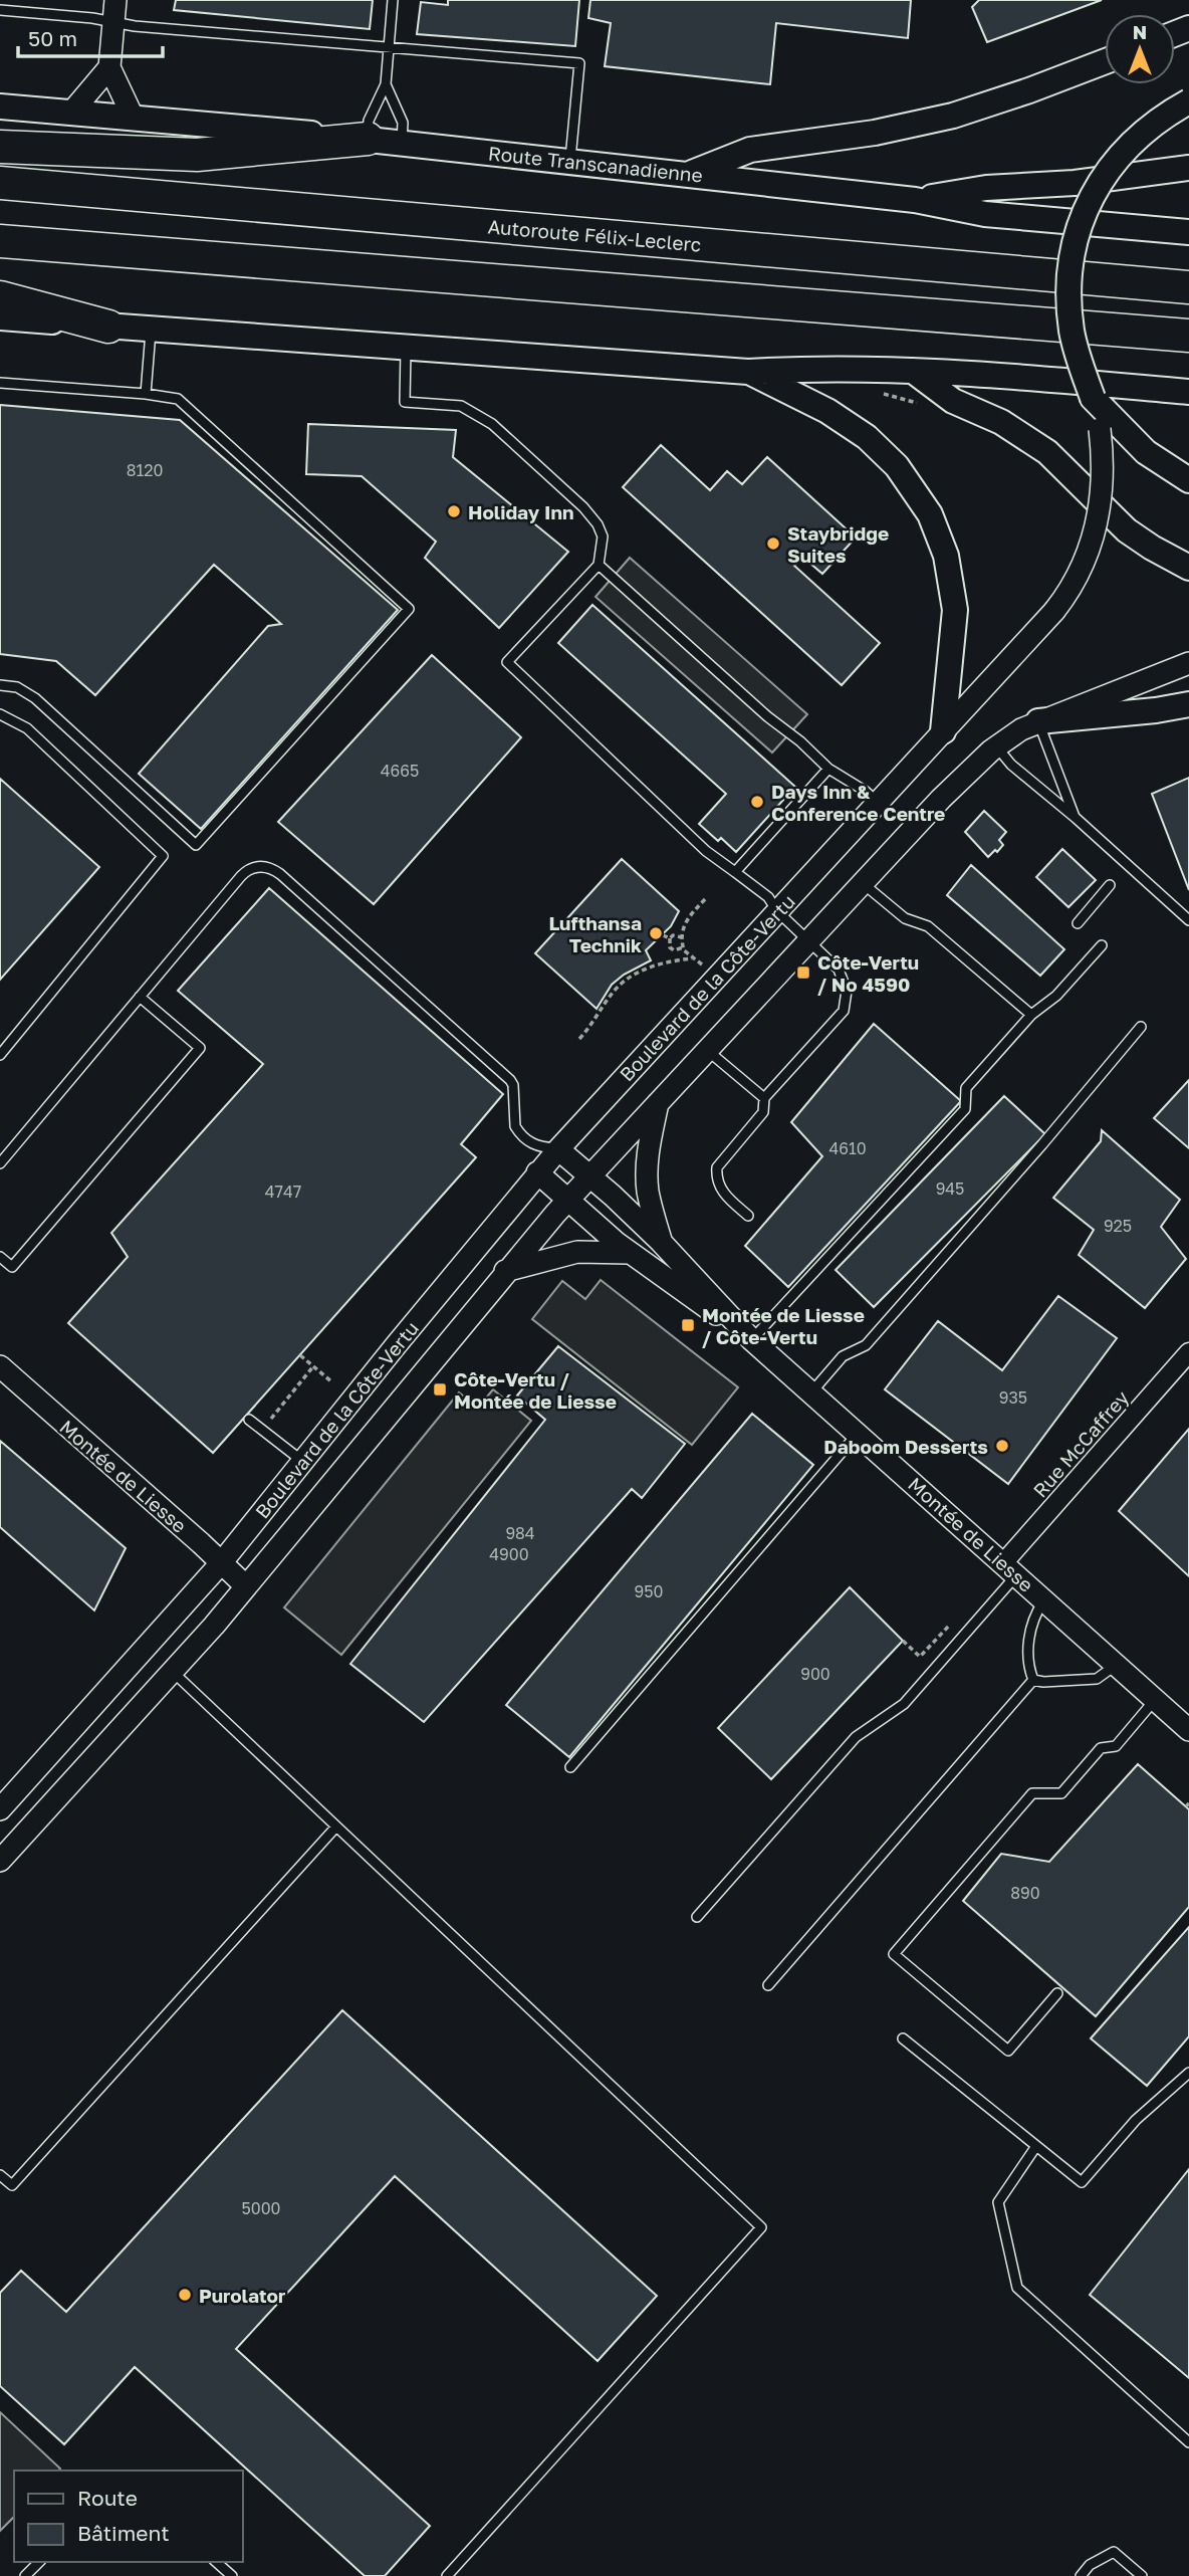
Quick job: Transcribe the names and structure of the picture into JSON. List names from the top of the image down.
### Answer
{
  "streets": {
    "highway": ["Autoroute Félix-Leclerc"],
    "main road": ["Route Transcanadienne", "Boulevard de la Côte-Vertu"],
    "street": ["Rue McCaffrey", "Montée de Liesse"]
  },
  "crossings": [
    ["Boulevard de la Côte-Vertu", "Montée de Liesse"],
    ["Rue McCaffrey", "Montée de Liesse"]
  ],
  "places": {
    "other": [
      "Holiday Inn",
      "Staybridge Suites",
      "Days Inn & Conference Centre",
      "Lufthansa Technik",
      "Daboom Desserts",
      "Purolator"
    ],
    "transit": ["Côte-Vertu / No 4590", "Montée de Liesse / Côte-Vertu", "Côte-Vertu / Montée de Liesse"]
  },
  "house_numbers": [
    "8120",
    "4665",
    "4610",
    "945",
    "4747",
    "925",
    "935",
    "984",
    "4900",
    "950",
    "900",
    "890",
    "5000"
  ],
  "legend": ["Route", "Bâtiment"],
  "scale_bar": "50 m",
  "north": "top"
}
